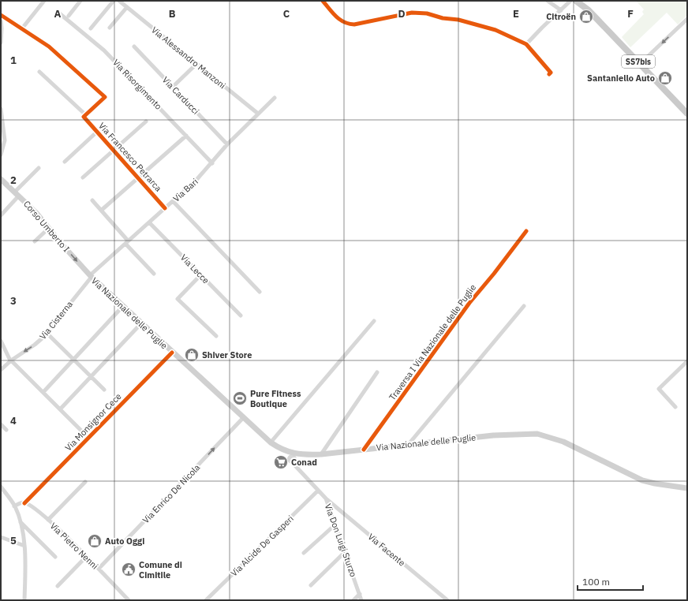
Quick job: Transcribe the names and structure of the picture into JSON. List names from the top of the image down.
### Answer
{
  "streets": {
    "main road": ["SS7bis", "Corso Umberto I", "Via Nazionale delle Puglie"],
    "street": [
      "Via Alessandro Manzoni",
      "Via Risorgimento",
      "Via Carducci",
      "Via Francesco Petrarca",
      "Via Bari",
      "Via Lecce",
      "Via Cisterna",
      "Traversa I Via Nazionale delle Puglie",
      "Via Monsignor Cece",
      "Via Enrico De Nicola",
      "Via Don Luigi Sturzo",
      "Via Pietro Nenni",
      "Via Alcide De Gasperi",
      "Via Facente"
    ]
  },
  "crossings": [
    ["Via Alessandro Manzoni", "Via Bari"],
    ["Via Risorgimento", "Via Bari"],
    ["Via Carducci", "Via Bari"],
    ["Via Francesco Petrarca", "Via Bari"],
    ["Via Bari", "Corso Umberto I"],
    ["Via Bari", "Via Lecce"],
    ["Via Bari", "Via Nazionale delle Puglie"],
    ["Via Bari", "Via Cisterna"],
    ["Corso Umberto I", "Via Nazionale delle Puglie"],
    ["Corso Umberto I", "Via Cisterna"],
    ["Via Nazionale delle Puglie", "Via Cisterna"],
    ["Via Nazionale delle Puglie", "Traversa I Via Nazionale delle Puglie"],
    ["Via Nazionale delle Puglie", "Via Monsignor Cece"],
    ["Via Nazionale delle Puglie", "Via Enrico De Nicola"],
    ["Via Nazionale delle Puglie", "Via Don Luigi Sturzo"],
    ["Via Monsignor Cece", "Via Pietro Nenni"],
    ["Via Enrico De Nicola", "Via Pietro Nenni"],
    ["Via Don Luigi Sturzo", "Via Alcide De Gasperi"],
    ["Via Don Luigi Sturzo", "Via Facente"]
  ],
  "one_way": ["Corso Umberto I", "Via Enrico De Nicola"],
  "places": {
    "shop": [
      "Citroën",
      "Santaniello Auto",
      "Shiver Store",
      "Auto Oggi"
    ],
    "sports": ["Pure Fitness Boutique"],
    "supermarket": ["Conad"],
    "public building": ["Comune di Cimitile"]
  },
  "scale_bar": "100 m",
  "grid": {
    "columns": [
      "A",
      "B",
      "C",
      "D",
      "E",
      "F"
    ],
    "rows": [
      "1",
      "2",
      "3",
      "4",
      "5"
    ]
  }
}
